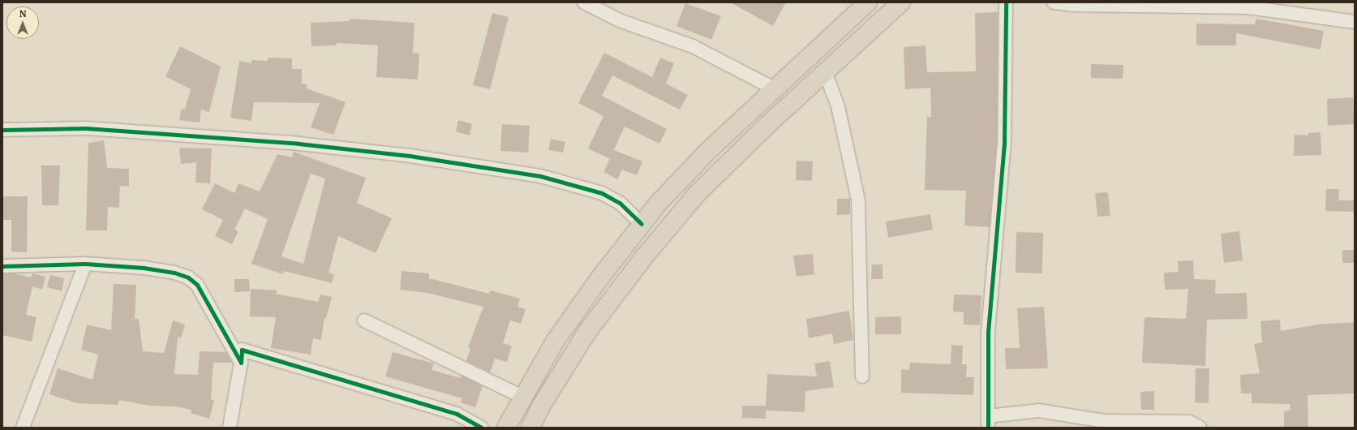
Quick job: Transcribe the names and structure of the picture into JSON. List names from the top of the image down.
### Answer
{
  "north": "top"
}
